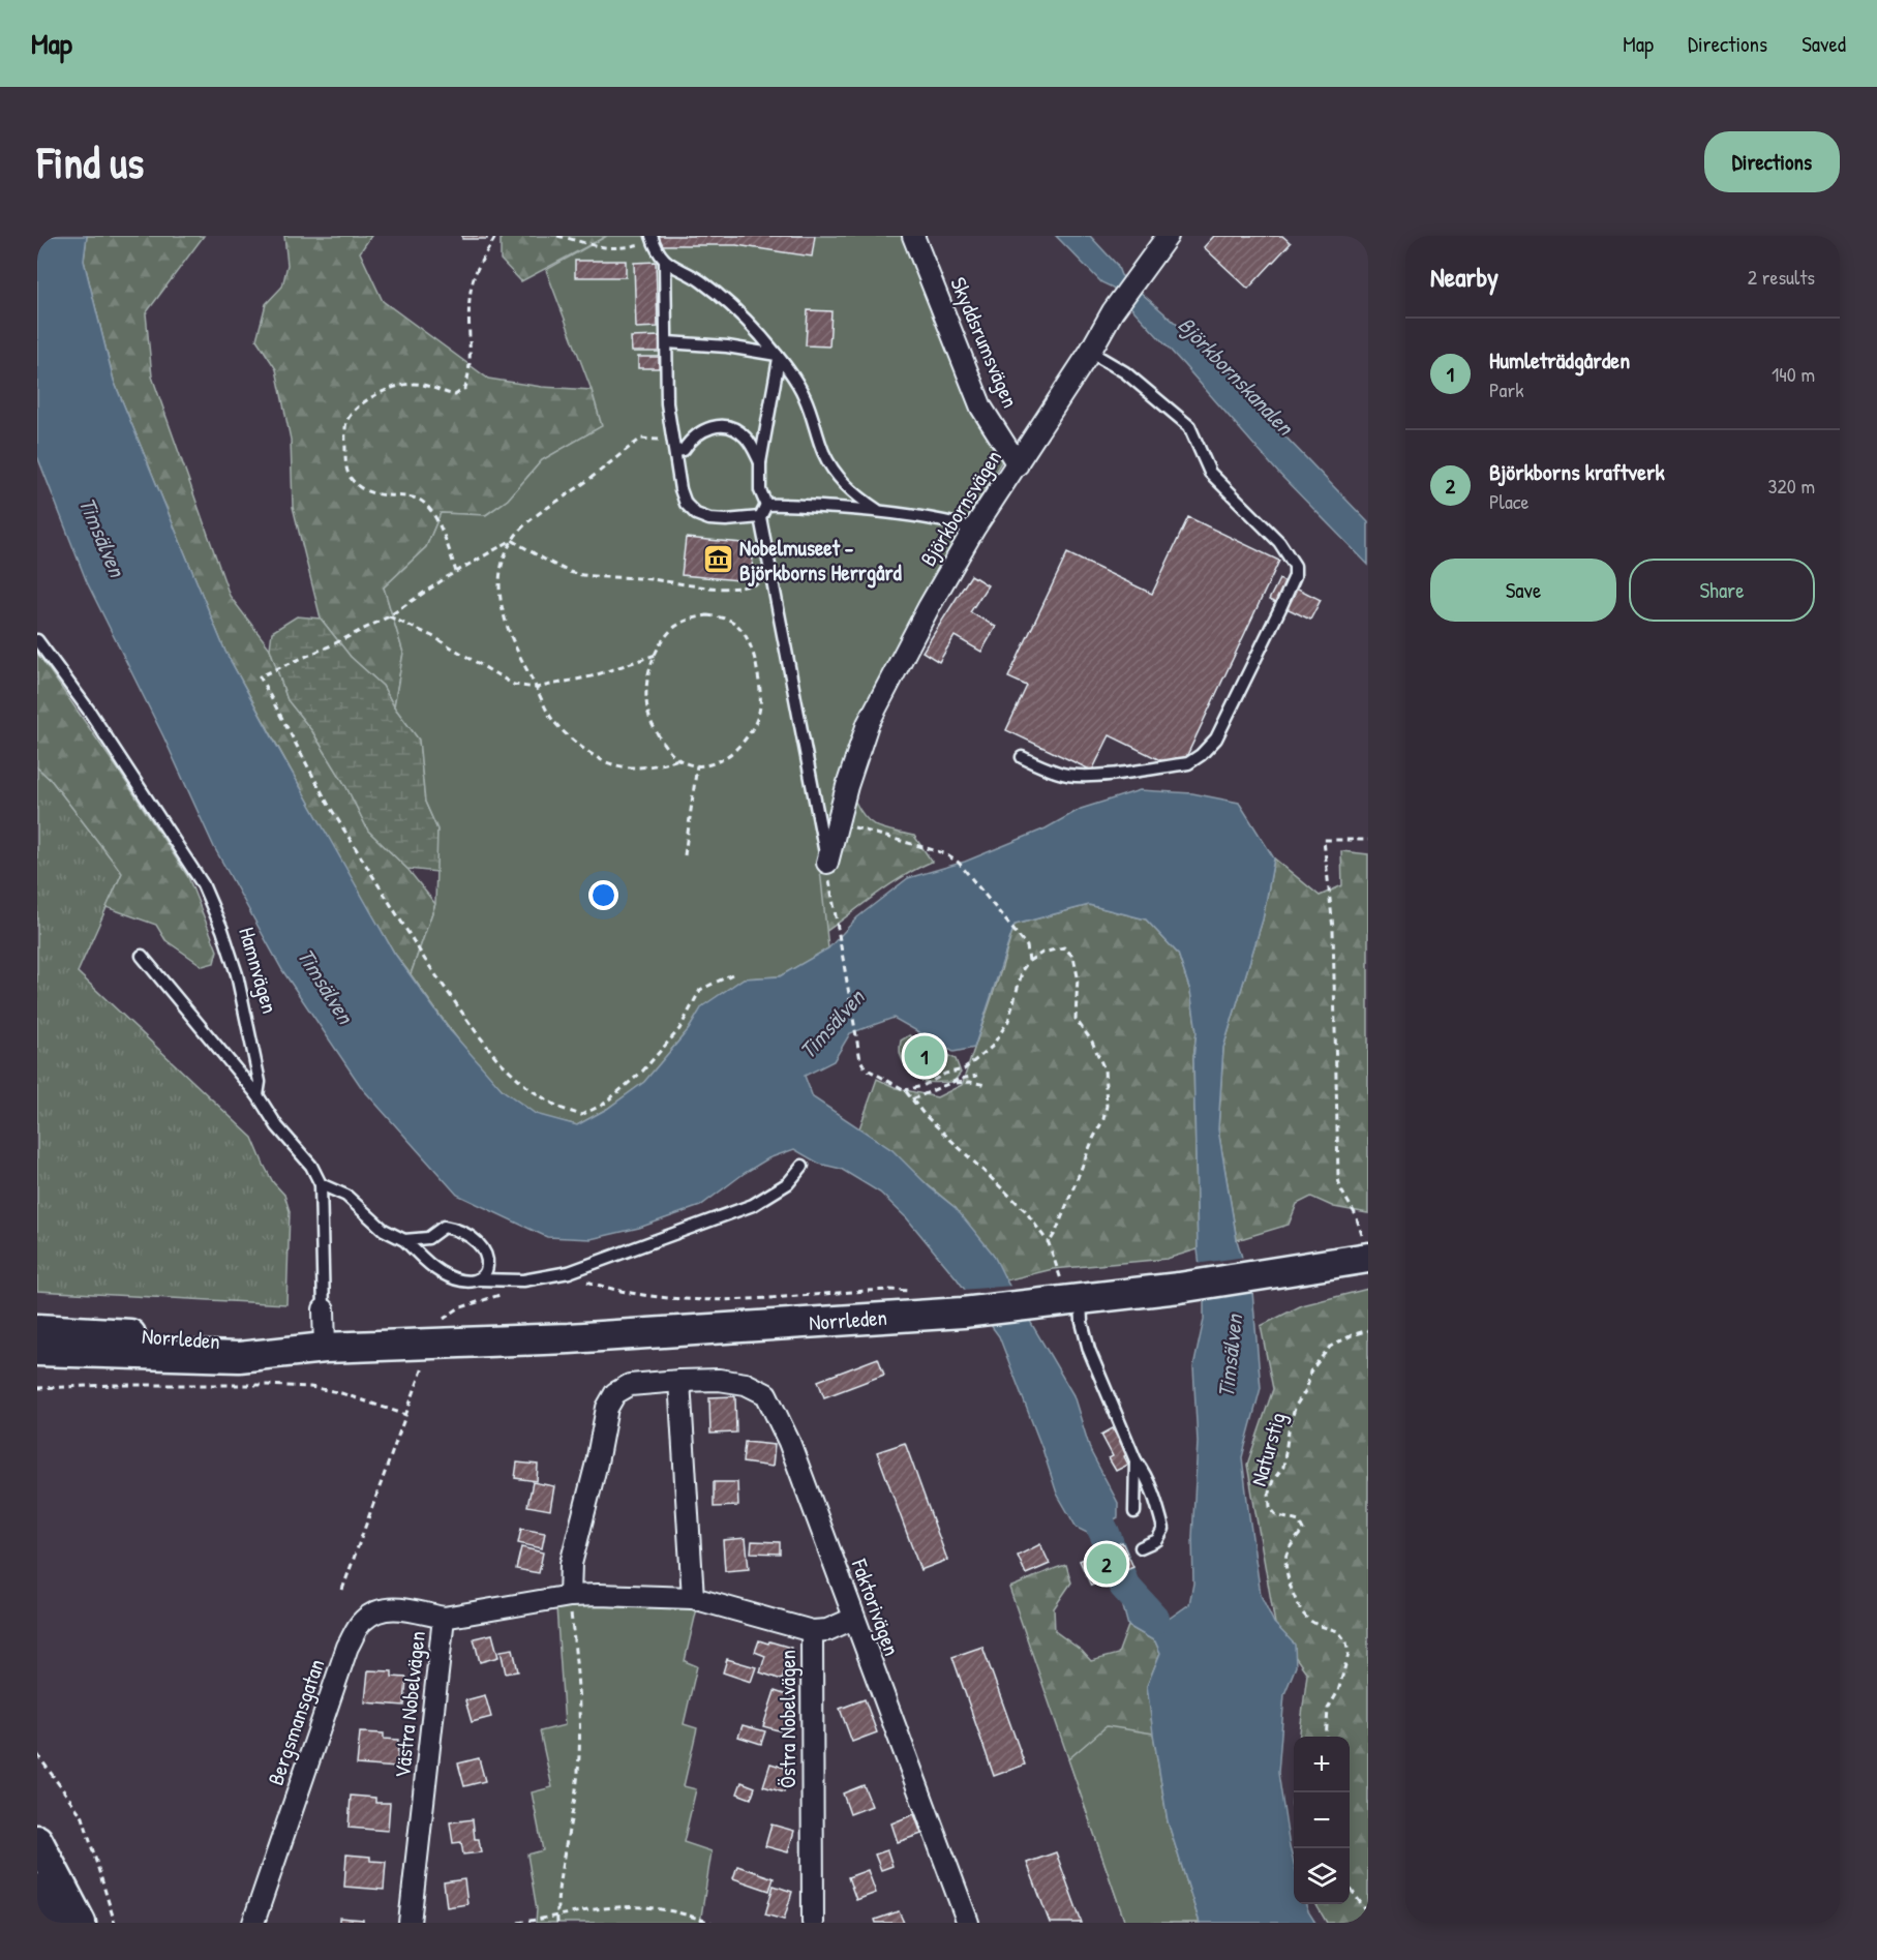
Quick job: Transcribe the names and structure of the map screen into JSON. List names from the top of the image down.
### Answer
{
  "streets": {
    "street": [
      "Skyddsrumsvägen",
      "Björkbornsvägen",
      "Hamnvägen",
      "Norrleden",
      "Faktorivägen",
      "Västra Nobelvägen",
      "Östra Nobelvägen",
      "Bergsmansgatan"
    ],
    "path": ["Naturstig"]
  },
  "crossings": [
    ["Skyddsrumsvägen", "Björkbornsvägen"],
    ["Hamnvägen", "Norrleden"],
    ["Västra Nobelvägen", "Östra Nobelvägen"],
    ["Västra Nobelvägen", "Bergsmansgatan"]
  ],
  "water": ["Björkbornskanalen", "Timsälven"],
  "places": {
    "museum": ["Nobelmuseet - Björkborns Herrgård"]
  },
  "page": {
    "header": "Map",
    "nav": ["Map", "Directions", "Saved"],
    "buttons": [
      "Directions",
      ["Save", "Share"]
    ],
    "title": "Find us",
    "heading": ["Nearby", "2 results"],
    "list": [
      {
        "mark": "1",
        "name": "Humleträdgården",
        "note": "Park",
        "value": "140 m"
      },
      {
        "mark": "2",
        "name": "Björkborns kraftverk",
        "note": "Place",
        "value": "320 m"
      }
    ],
    "pins": ["1", "2"],
    "map_buttons": ["+", "−"]
  }
}
